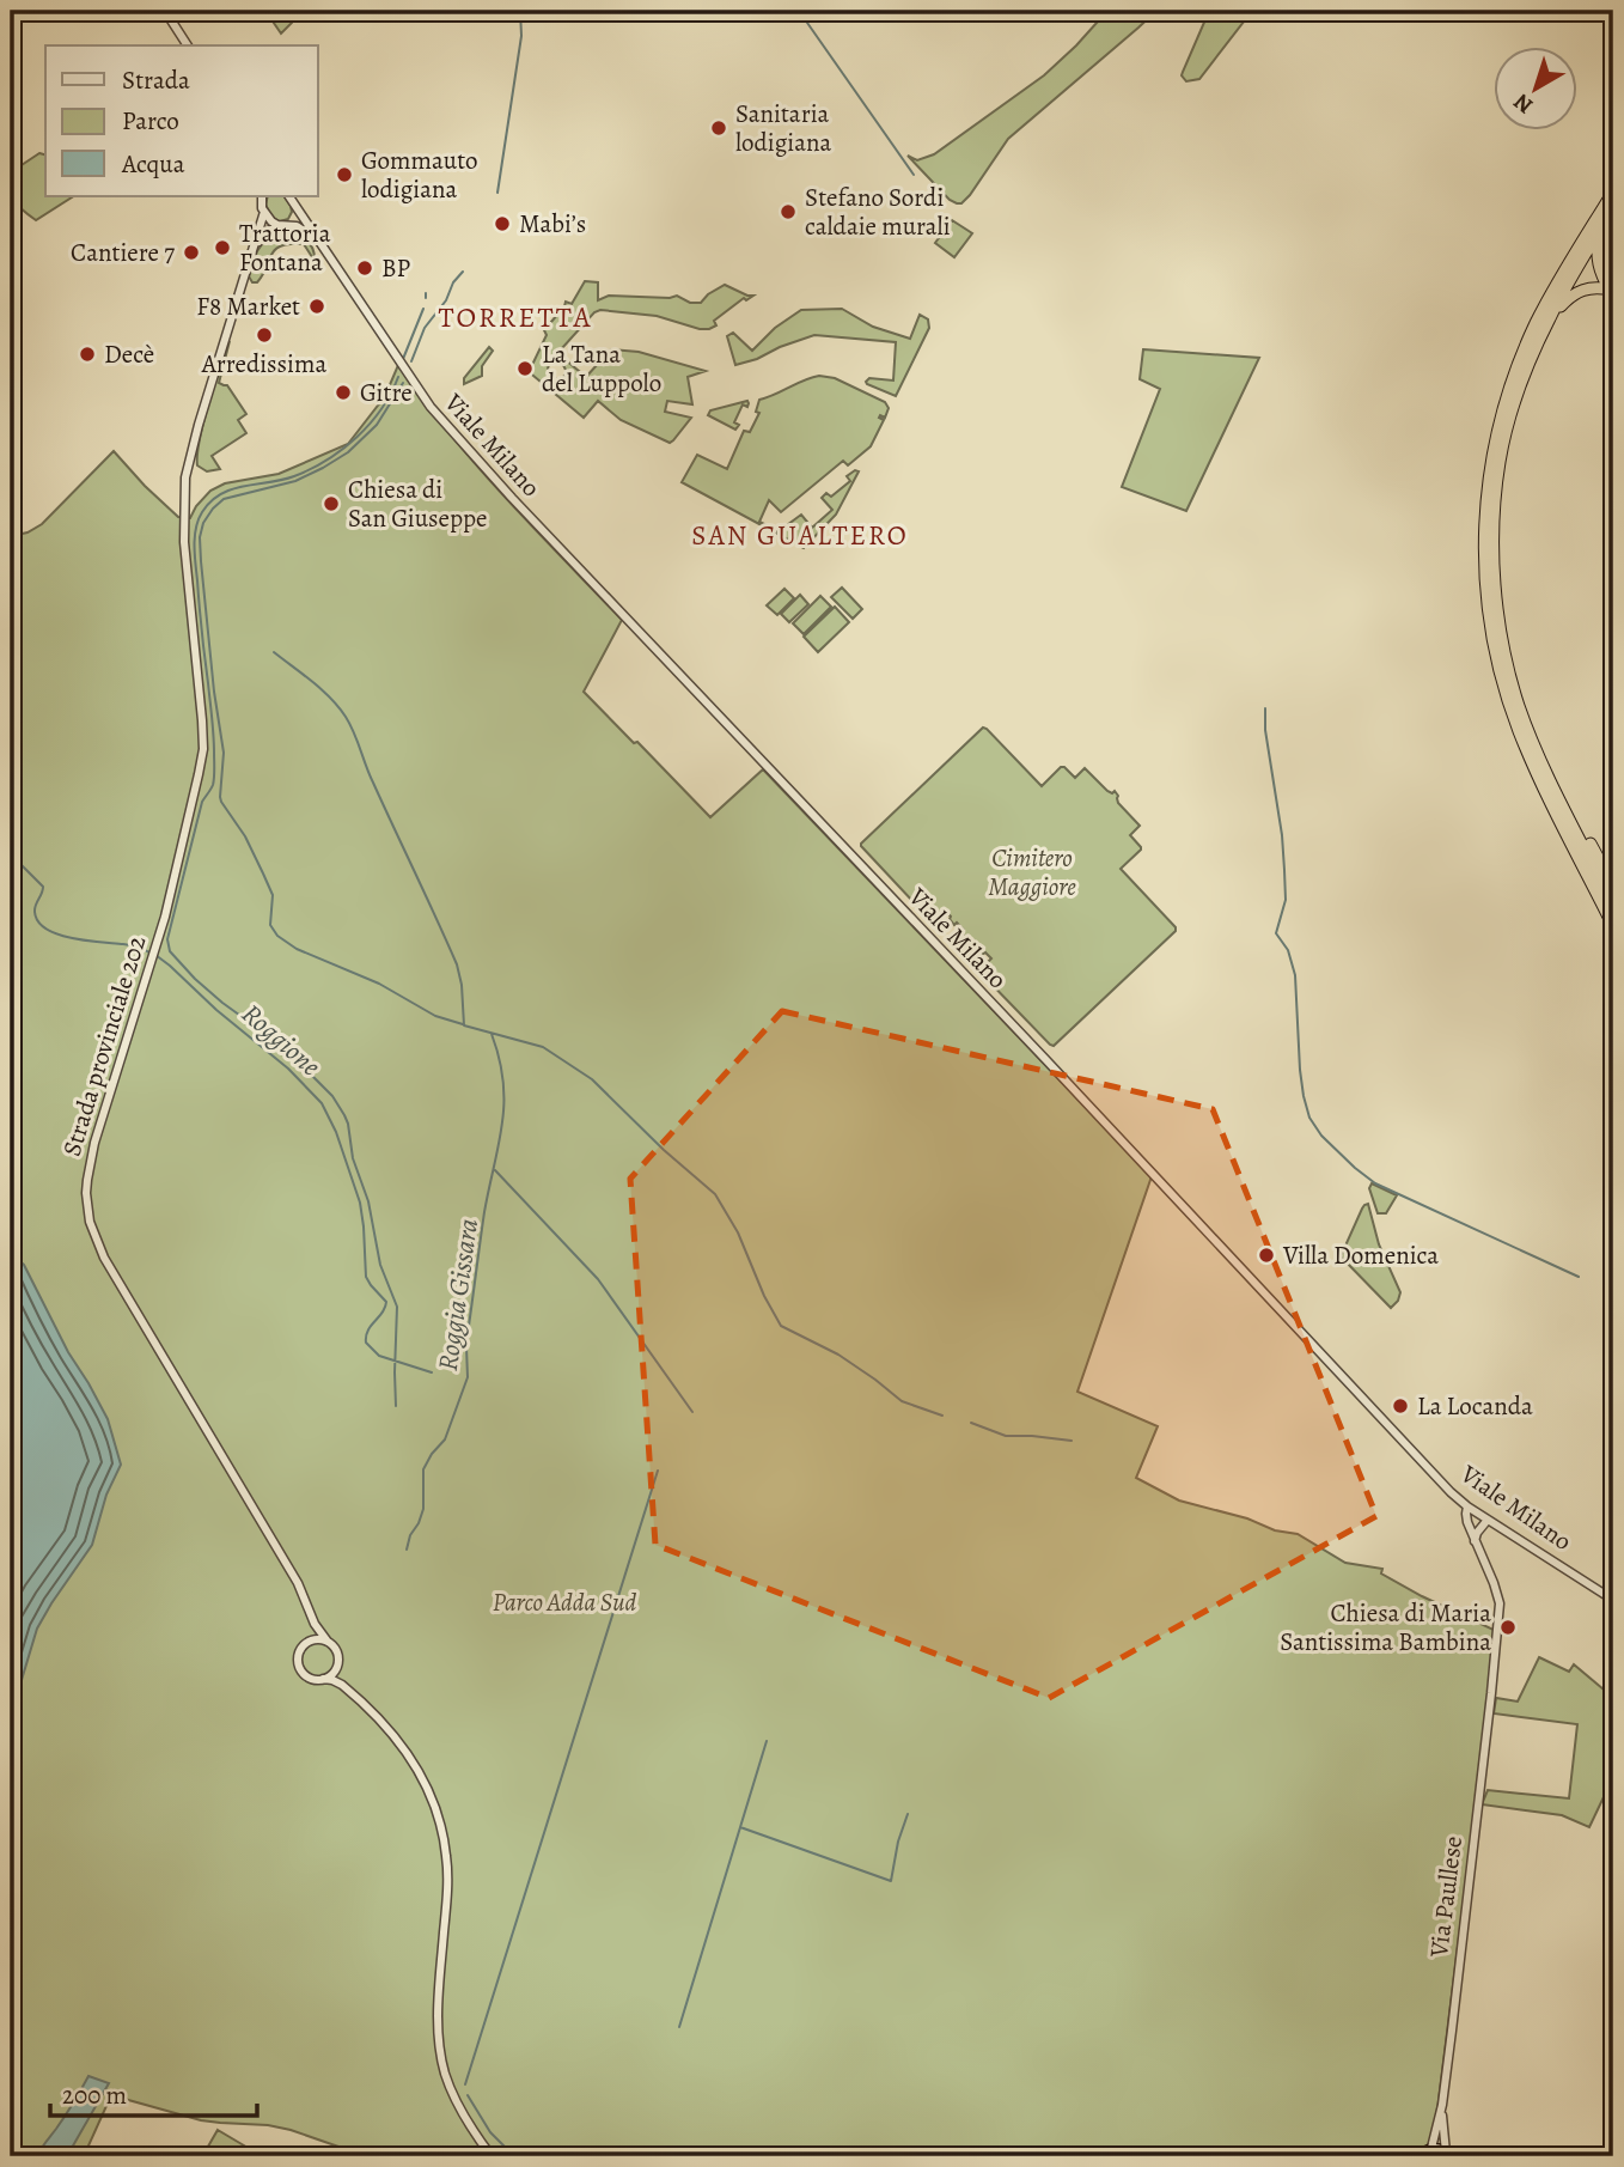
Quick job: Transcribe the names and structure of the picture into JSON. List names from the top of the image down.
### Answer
{
  "streets": {
    "main road": ["Via Paullese"],
    "street": ["Viale Milano", "Strada provinciale 202"]
  },
  "crossings": [
    ["Viale Milano", "Strada provinciale 202"],
    ["Viale Milano", "Via Paullese"]
  ],
  "districts": ["TORRETTA", "SAN GUALTERO"],
  "water": ["Roggione", "Roggia Gissara"],
  "parks": ["Cimitero Maggiore", "Parco Adda Sud"],
  "places": [
    "Sanitaria lodigiana",
    "Gommauto lodigiana",
    "Stefano Sordi caldaie murali",
    "Mabi’s",
    "Trattoria Fontana",
    "Cantiere 7",
    "BP",
    "F8 Market",
    "Arredissima",
    "Decè",
    "La Tana del Luppolo",
    "Gitre",
    "Chiesa di San Giuseppe",
    "Villa Domenica",
    "La Locanda",
    "Chiesa di Maria Santissima Bambina"
  ],
  "legend": ["Strada", "Parco", "Acqua"],
  "scale_bar": "200 m",
  "north": "bottom left"
}
